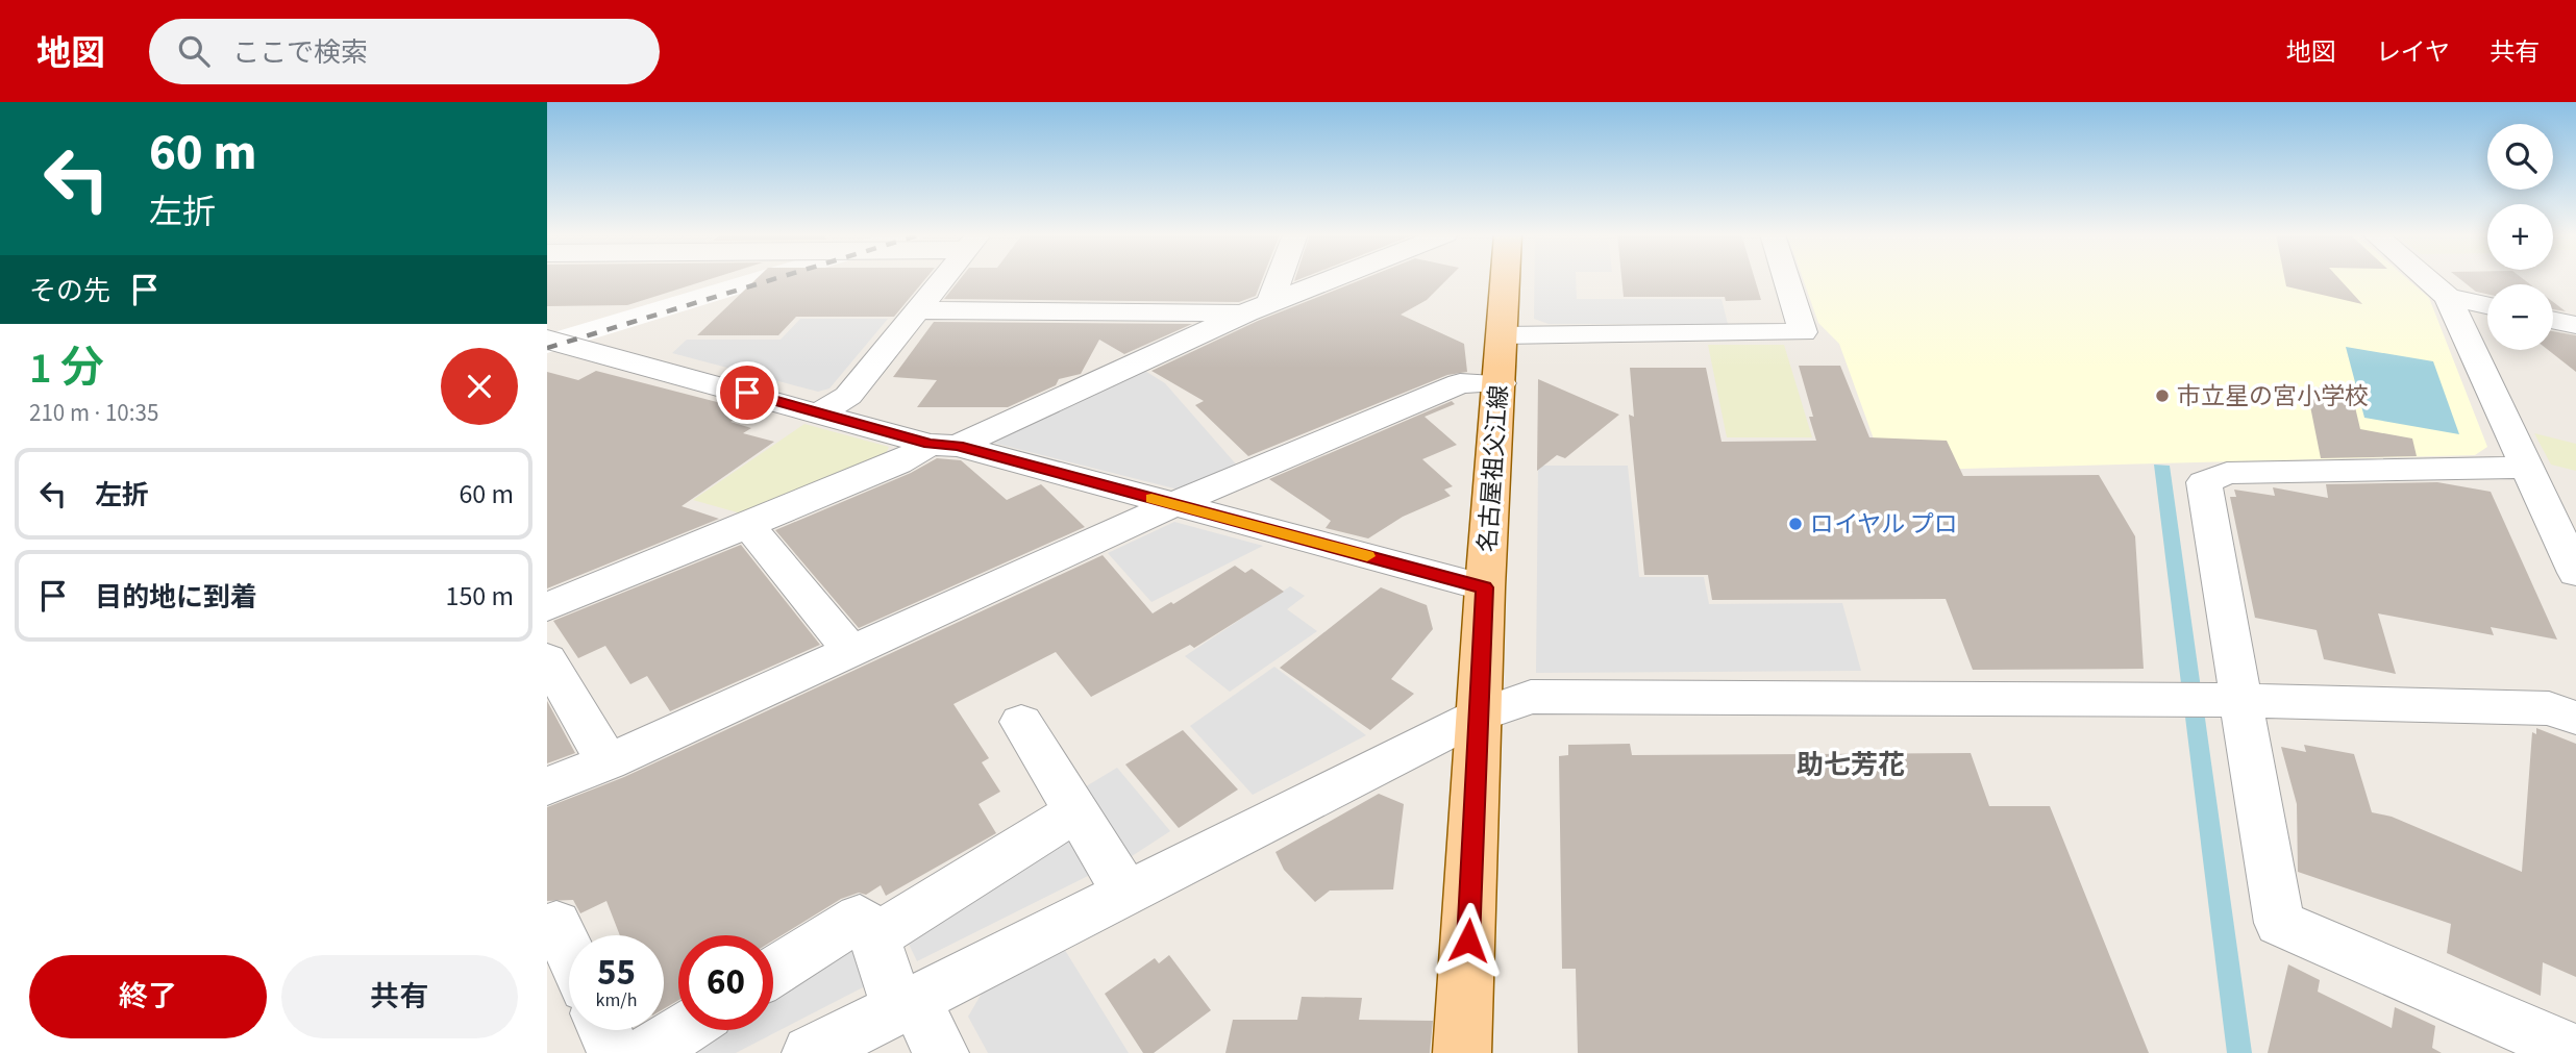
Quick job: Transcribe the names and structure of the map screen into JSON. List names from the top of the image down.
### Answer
{
  "streets": {
    "main road": ["名古屋祖父江線"]
  },
  "districts": ["助七芳花"],
  "places": ["市立星の宮小学校", "ロイヤル プロ"],
  "page": {
    "header": "地図",
    "search": "ここで検索",
    "nav": ["地図", "レイヤ", "共有"],
    "turn": ["60 m", "左折"],
    "map_buttons": ["+", "−"],
    "then": "その先",
    "heading": ["1 分", "210 m · 10:35"],
    "list": [
      {
        "name": "左折",
        "value": "60 m"
      },
      {
        "name": "目的地に到着",
        "value": "150 m"
      }
    ],
    "speed": "55 km/h",
    "limit": "60",
    "buttons": ["終了", "共有"]
  }
}
